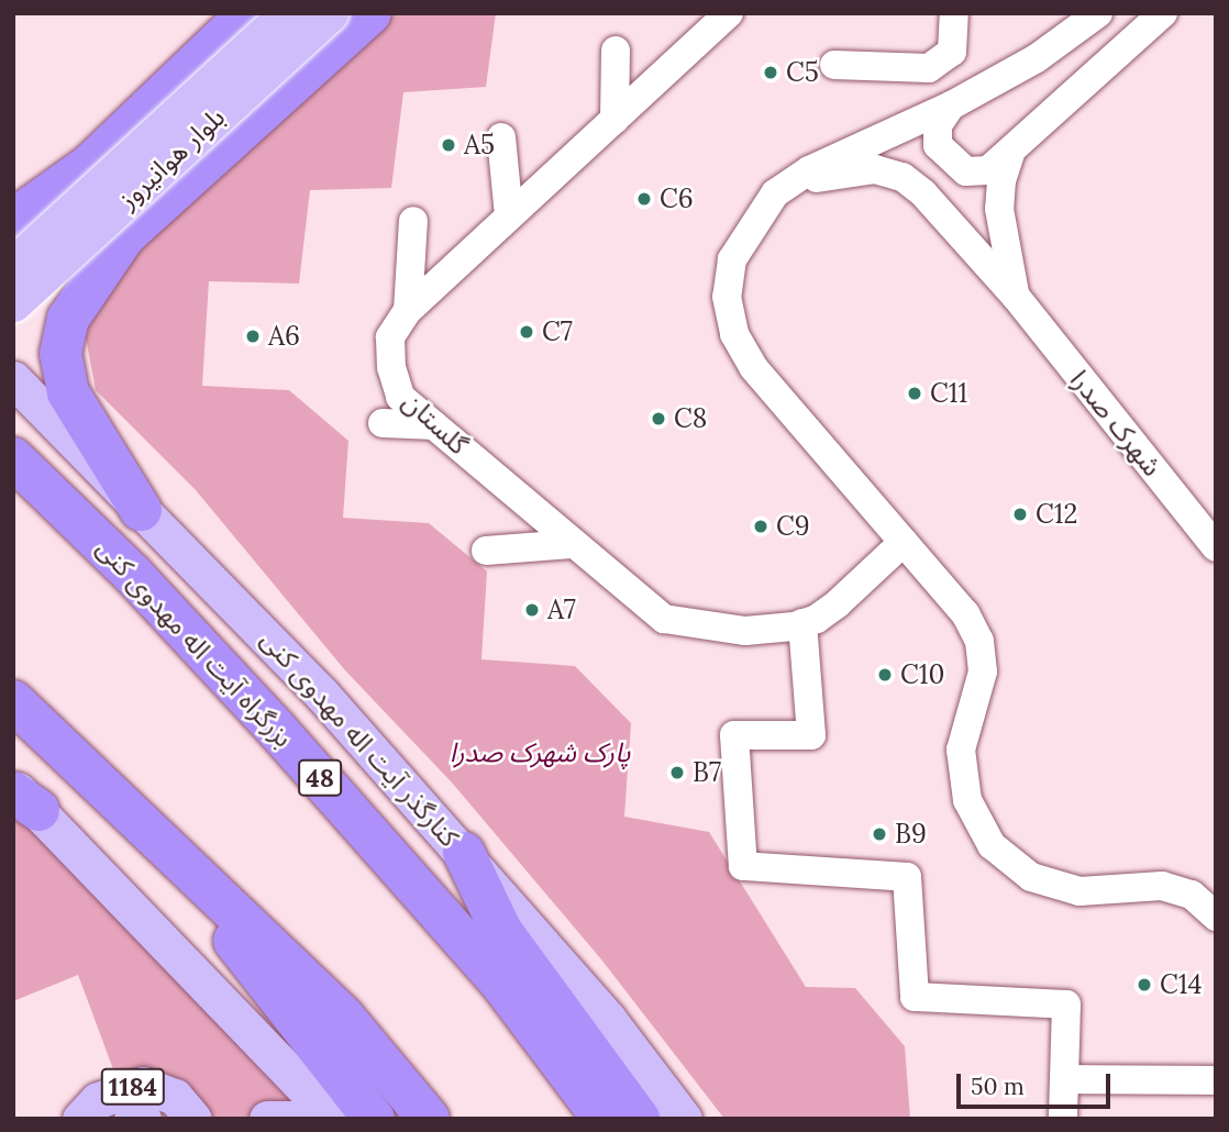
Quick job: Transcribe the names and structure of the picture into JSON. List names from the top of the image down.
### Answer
{
  "streets": {
    "highway": ["بزرگراه آیت اله مهدوی کنی", "48"],
    "main road": ["بلوار هوانیروز", "کنارگذر آیت اله مهدوی کنی", "1184"],
    "street": ["گلستان", "شهرک صدرا"]
  },
  "parks": ["پارک شهرک صدرا"],
  "places": [
    "C5",
    "A5",
    "C6",
    "C7",
    "A6",
    "C11",
    "C8",
    "C12",
    "C9",
    "A7",
    "C10",
    "B7",
    "B9",
    "C14"
  ],
  "scale_bar": "50 m"
}
